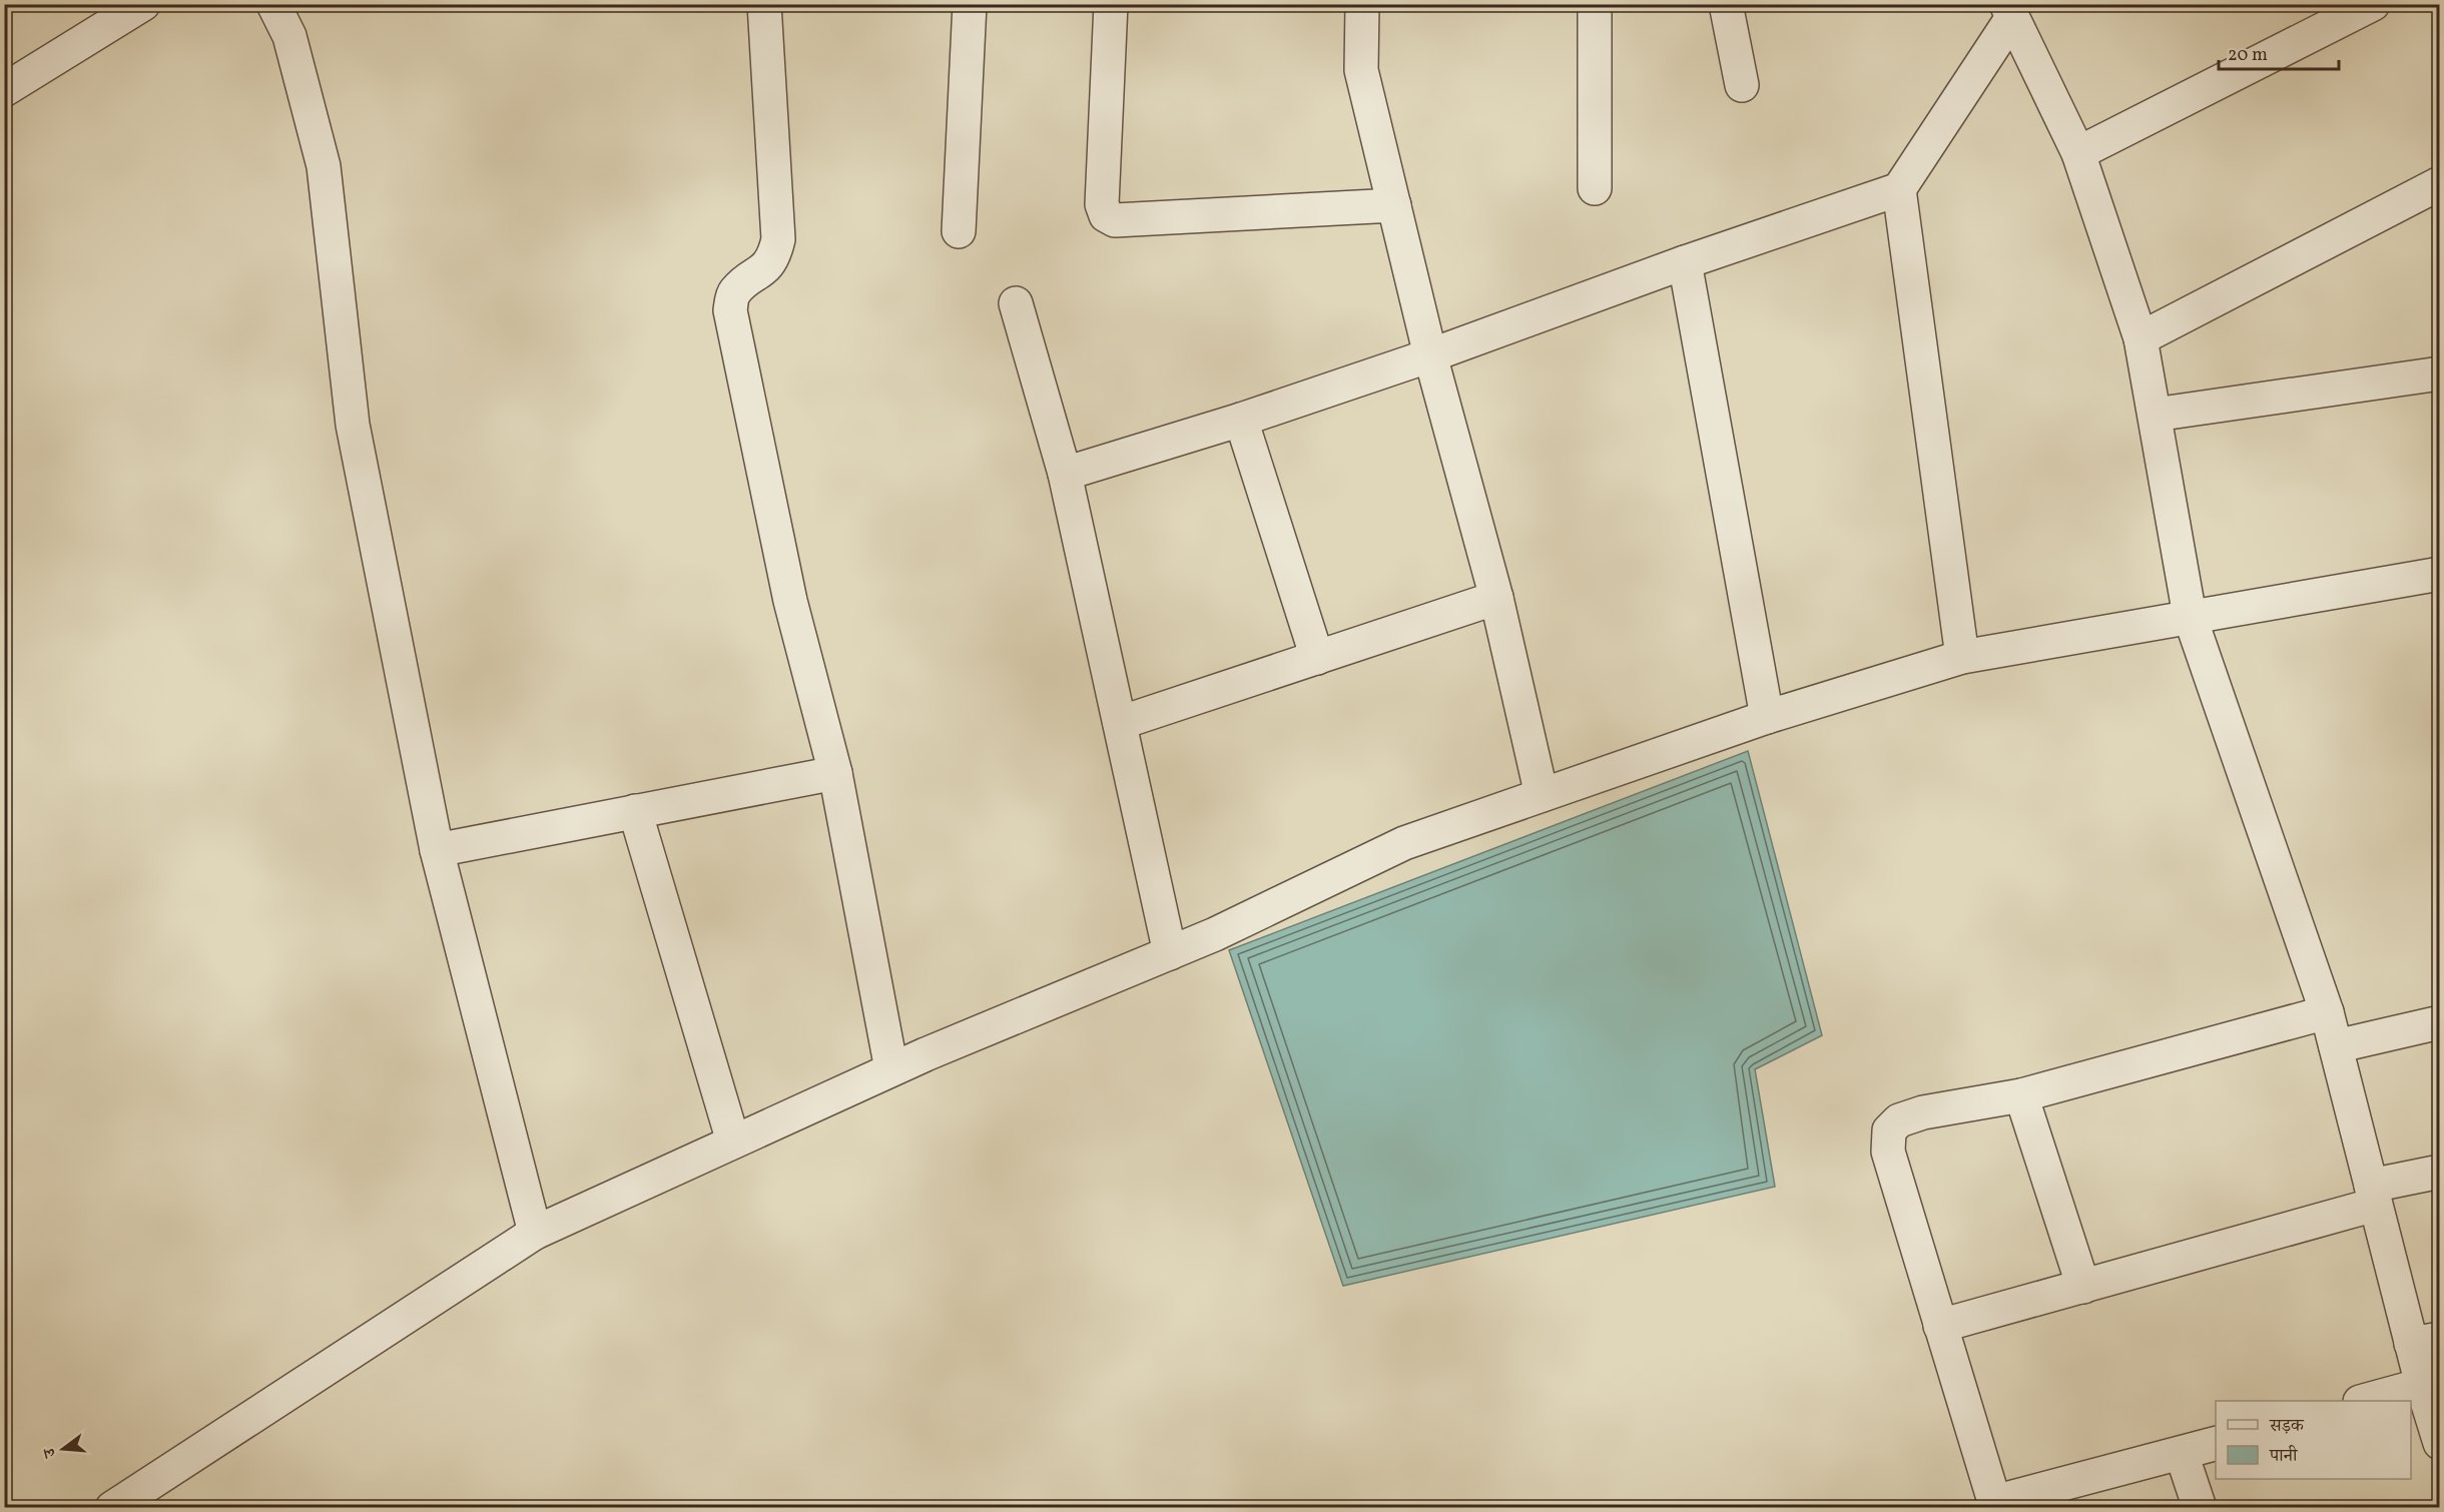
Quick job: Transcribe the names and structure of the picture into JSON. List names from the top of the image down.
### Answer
{
  "legend": ["सड़क", "पानी"],
  "scale_bar": "20 m",
  "north": "left"
}
